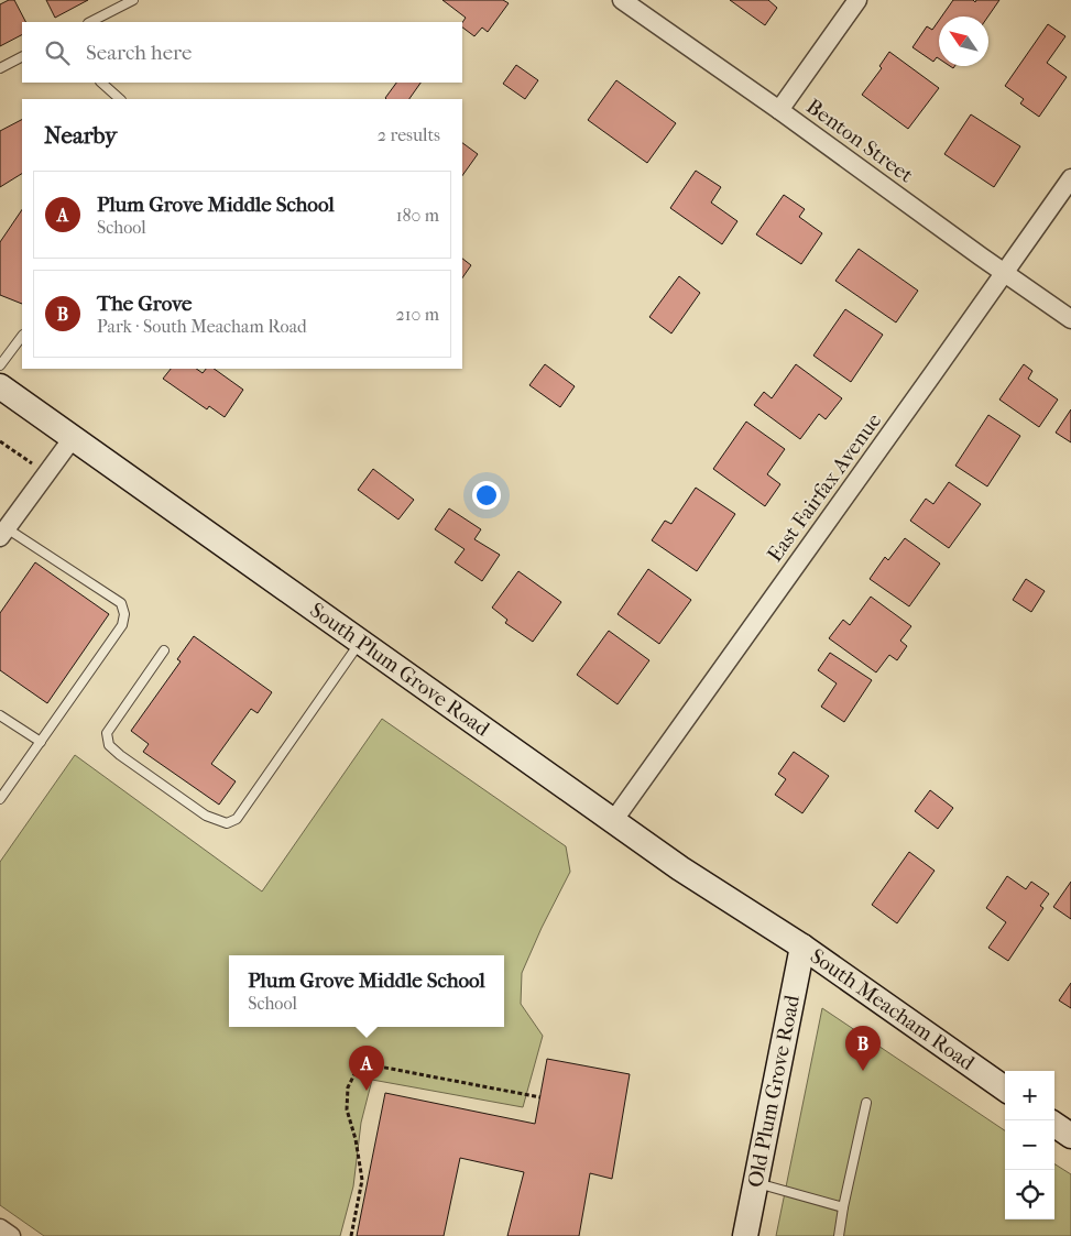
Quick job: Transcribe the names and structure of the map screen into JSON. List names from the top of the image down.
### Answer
{
  "streets": {
    "main road": ["South Plum Grove Road", "South Meacham Road", "Old Plum Grove Road"],
    "street": ["Benton Street", "East Fairfax Avenue"]
  },
  "crossings": [
    ["Benton Street", "East Fairfax Avenue"],
    ["East Fairfax Avenue", "South Plum Grove Road"],
    ["South Plum Grove Road", "South Meacham Road"],
    ["South Plum Grove Road", "Old Plum Grove Road"],
    ["South Meacham Road", "Old Plum Grove Road"]
  ],
  "north": "top left",
  "page": {
    "search": "Search here",
    "heading": ["Nearby", "2 results"],
    "list": [
      {
        "mark": "A",
        "name": "Plum Grove Middle School",
        "note": "School",
        "value": "180 m"
      },
      {
        "mark": "B",
        "name": "The Grove",
        "note": "Park · South Meacham Road",
        "value": "210 m"
      }
    ],
    "popup": ["Plum Grove Middle School", "School"],
    "pins": ["B", "A"],
    "map_buttons": ["+", "−"]
  }
}
